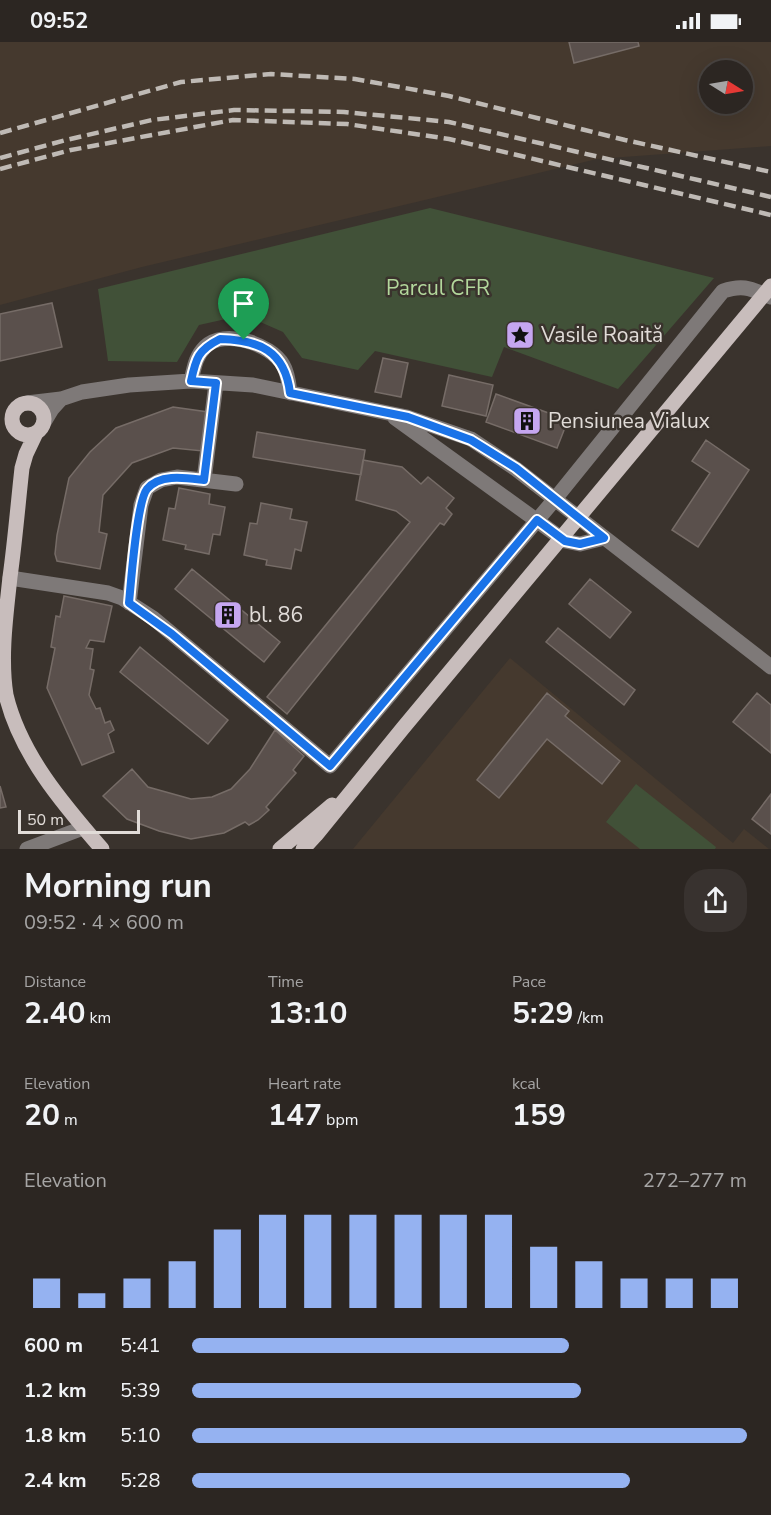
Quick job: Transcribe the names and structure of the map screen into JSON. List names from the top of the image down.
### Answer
{
  "parks": ["Parcul CFR"],
  "places": {
    "place": ["Vasile Roaită"],
    "building": ["Pensiunea Vialux", "bl. 86"]
  },
  "scale_bar": "50 m",
  "north": "right",
  "page": {
    "status": "09:52",
    "scale": "50 m",
    "heading": ["Morning run", "09:52 · 4 × 600 m"],
    "stats": [
      ["Distance", "2.40 km"],
      ["Time", "13:10"],
      ["Pace", "5:29 /km"],
      ["Elevation", "20 m"],
      ["Heart rate", "147 bpm"],
      ["kcal", "159"]
    ],
    "chart": ["Elevation", "272–277 m"],
    "list": [
      {
        "name": "600 m",
        "note": "5:41"
      },
      {
        "name": "1.2 km",
        "note": "5:39"
      },
      {
        "name": "1.8 km",
        "note": "5:10"
      },
      {
        "name": "2.4 km",
        "note": "5:28"
      }
    ]
  }
}
